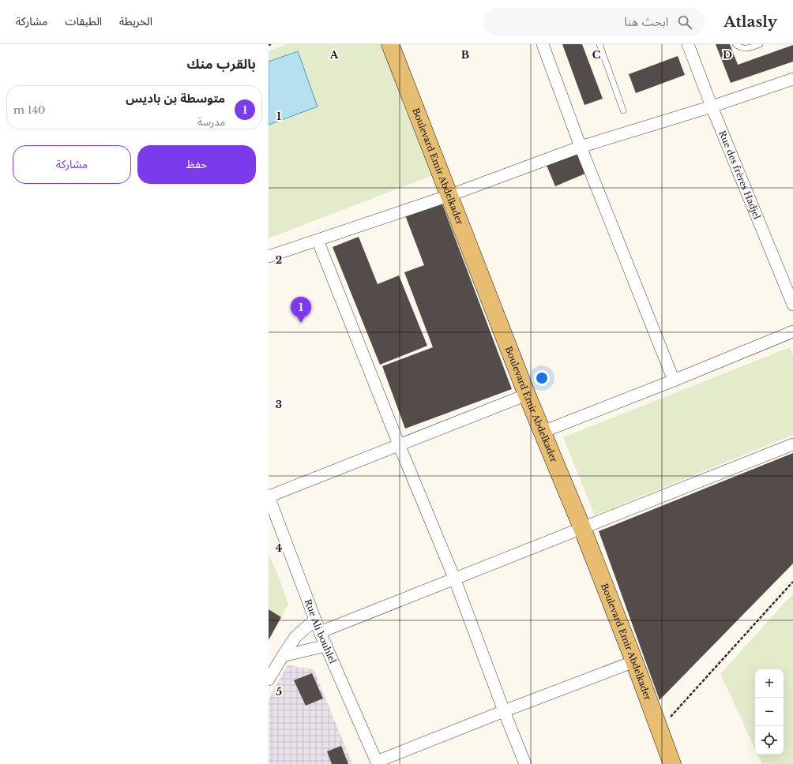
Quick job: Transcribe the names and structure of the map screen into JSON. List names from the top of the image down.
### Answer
{
  "streets": {
    "main road": ["Boulevard Emir Abdelkader"],
    "street": ["Rue des frères Hadjel", "Rue Ali bouhlel"]
  },
  "page": {
    "header": "Atlasly",
    "search": "ابحث هنا",
    "nav": ["الخريطة", "الطبقات", "مشاركة"],
    "heading": "بالقرب منك",
    "list": [
      {
        "mark": "1",
        "name": "متوسطة بن باديس",
        "note": "مدرسة",
        "value": "140 m"
      }
    ],
    "buttons": ["حفظ", "مشاركة"],
    "pins": "1",
    "map_buttons": ["+", "−"]
  },
  "grid": {
    "columns": [
      "A",
      "B",
      "C",
      "D"
    ],
    "rows": [
      "1",
      "2",
      "3",
      "4",
      "5"
    ]
  }
}
